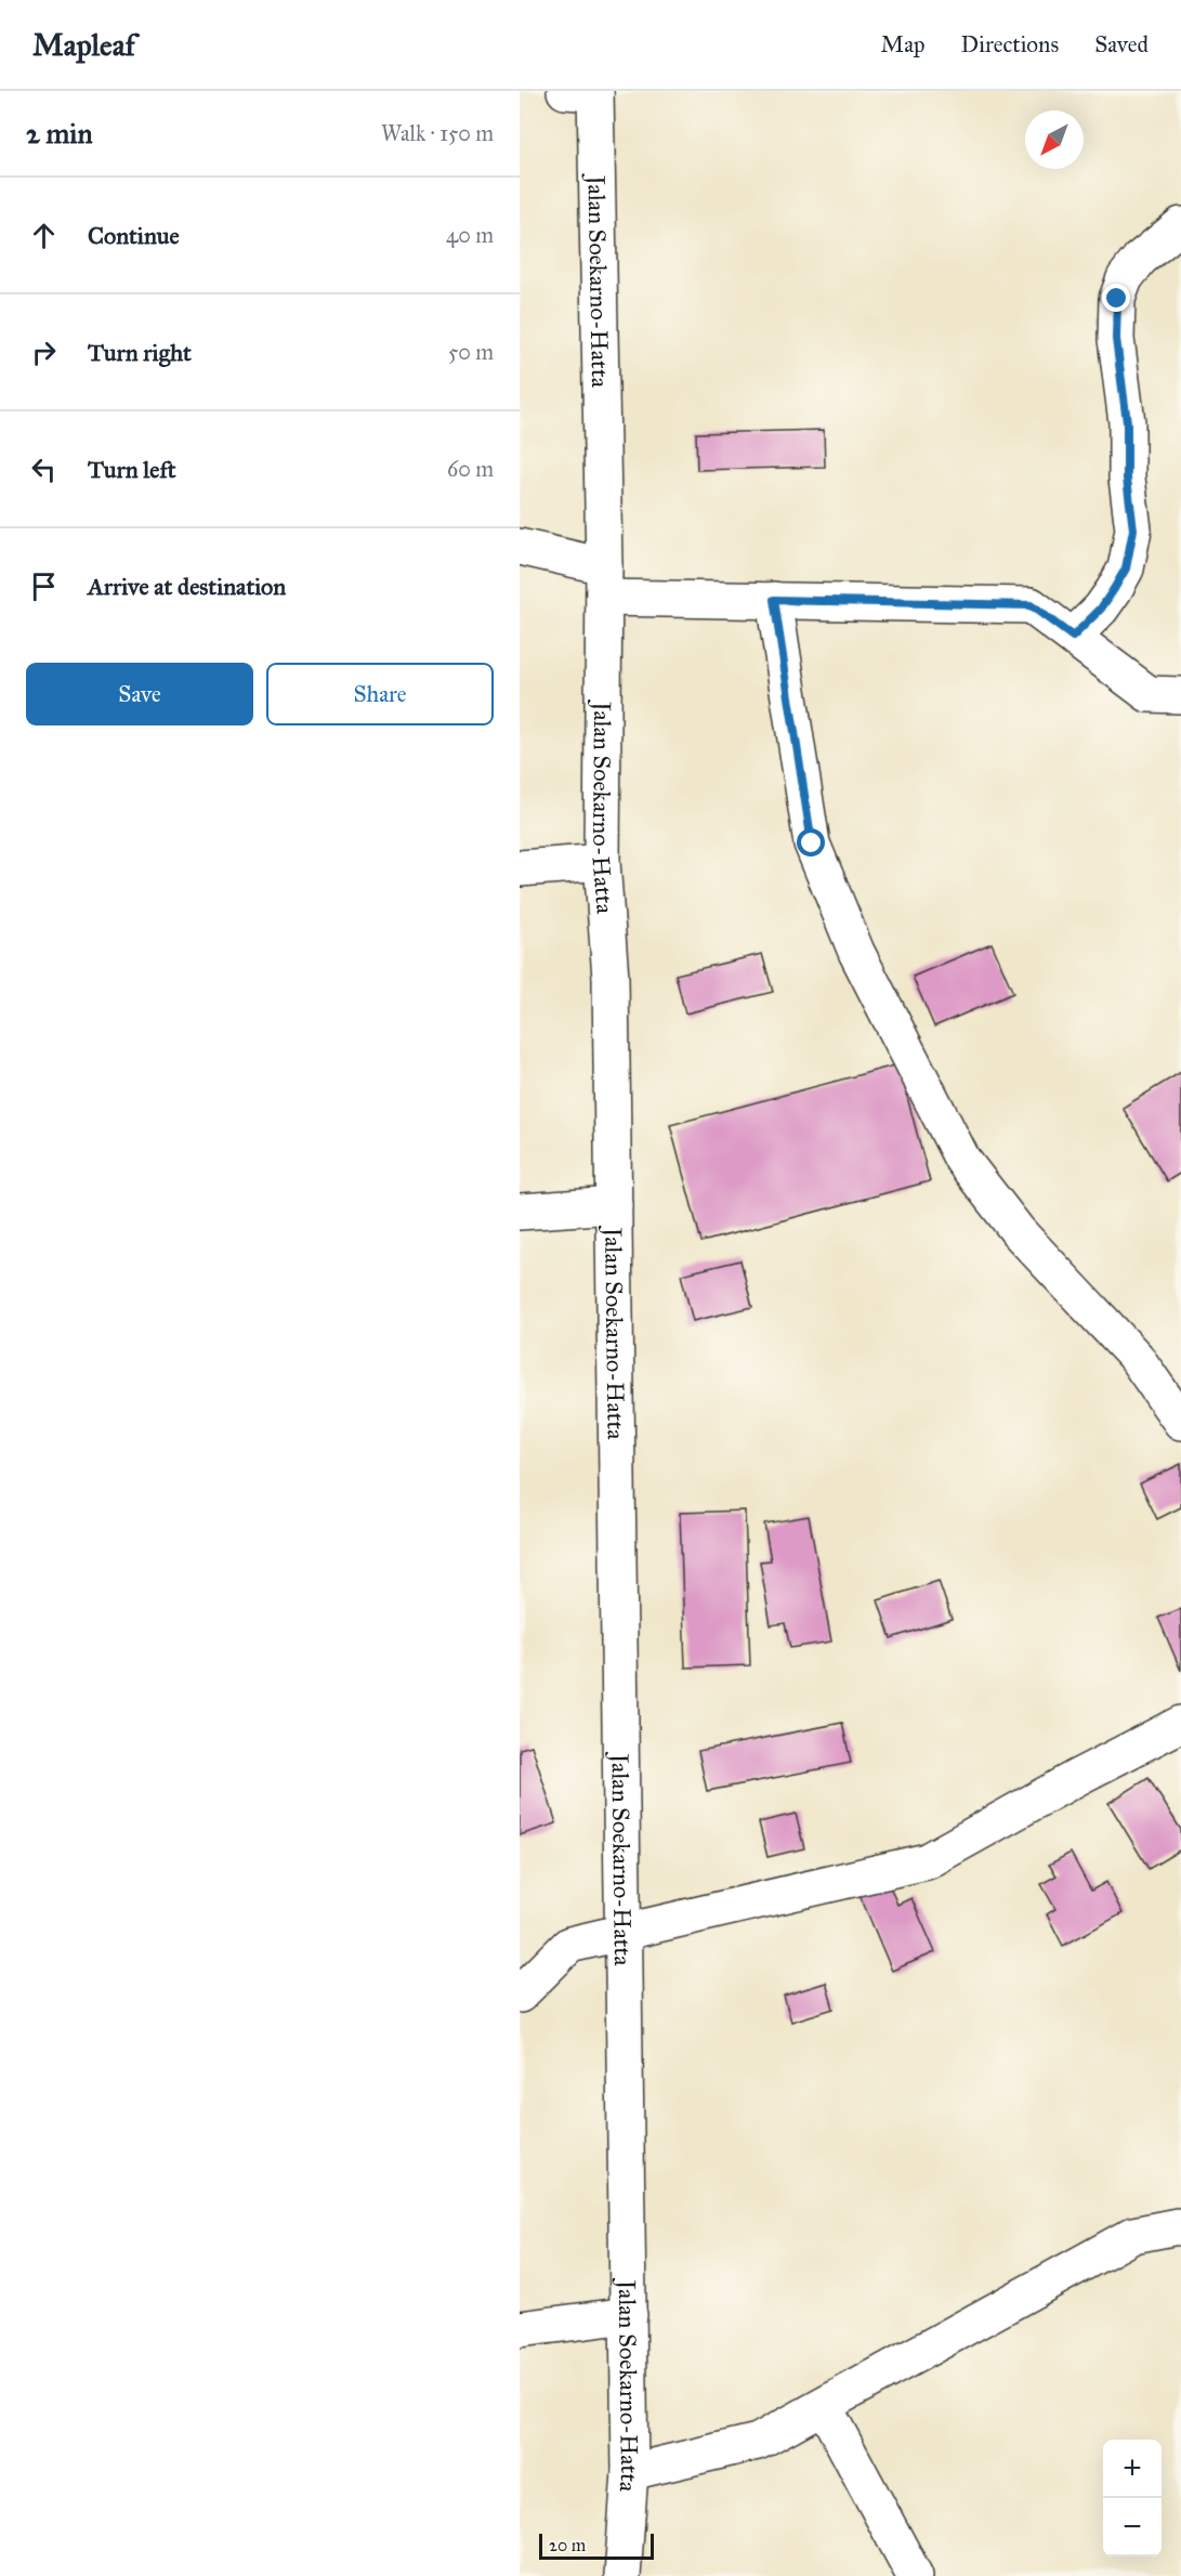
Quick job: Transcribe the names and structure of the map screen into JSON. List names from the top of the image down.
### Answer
{
  "streets": {
    "main road": ["Jalan Soekarno-Hatta"]
  },
  "scale_bar": "20 m",
  "north": "bottom left",
  "page": {
    "header": "Mapleaf",
    "nav": ["Map", "Directions", "Saved"],
    "heading": ["2 min", "Walk · 150 m"],
    "list": [
      ["Continue", "40 m"],
      ["Turn right", "50 m"],
      ["Turn left", "60 m"],
      "Arrive at destination"
    ],
    "buttons": ["Save", "Share"],
    "map_buttons": ["+", "−"],
    "scale": "20 m"
  }
}
